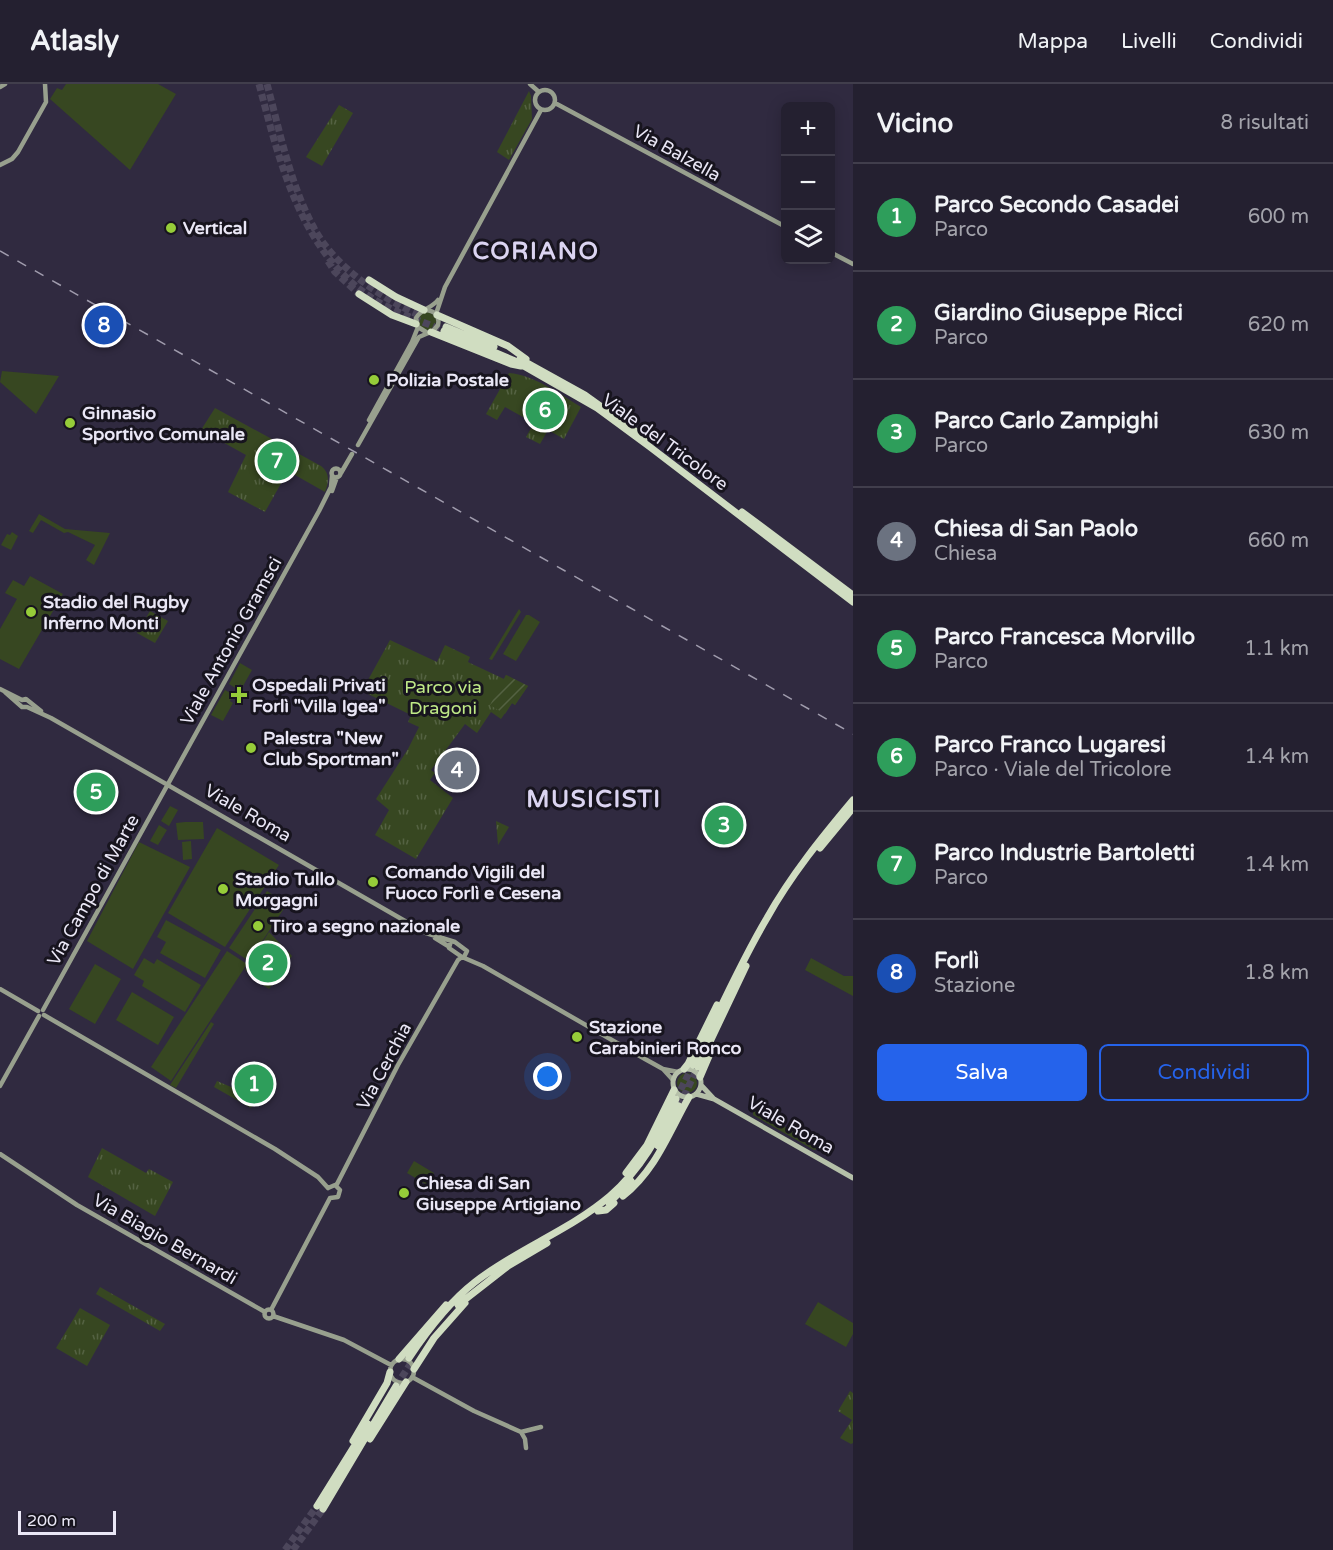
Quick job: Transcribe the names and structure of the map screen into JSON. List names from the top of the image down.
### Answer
{
  "streets": {
    "highway": ["Viale del Tricolore"],
    "main road": [
      "Via Balzella",
      "Viale Antonio Gramsci",
      "Viale Roma",
      "Via Campo di Marte",
      "Via Cerchia",
      "Via Biagio Bernardi"
    ]
  },
  "crossings": [
    ["Viale Antonio Gramsci", "Viale Roma"],
    ["Viale Antonio Gramsci", "Via Campo di Marte"],
    ["Viale Roma", "Via Campo di Marte"]
  ],
  "districts": ["CORIANO", "MUSICISTI"],
  "parks": ["Parco via Dragoni"],
  "places": {
    "other": [
      "Vertical",
      "Polizia Postale",
      "Ginnasio Sportivo Comunale",
      "Stadio del Rugby Inferno Monti",
      "Palestra \"New Club Sportman\"",
      "Comando Vigili del Fuoco Forlì e Cesena",
      "Stadio Tullo Morgagni",
      "Tiro a segno nazionale",
      "Stazione Carabinieri Ronco",
      "Chiesa di San Giuseppe Artigiano"
    ],
    "health": ["Ospedali Privati Forlì \"Villa Igea\""]
  },
  "scale_bar": "200 m",
  "page": {
    "header": "Atlasly",
    "nav": ["Mappa", "Livelli", "Condividi"],
    "heading": ["Vicino", "8 risultati"],
    "map_buttons": ["+", "−"],
    "list": [
      {
        "mark": "1",
        "name": "Parco Secondo Casadei",
        "note": "Parco",
        "value": "600 m"
      },
      {
        "mark": "2",
        "name": "Giardino Giuseppe Ricci",
        "note": "Parco",
        "value": "620 m"
      },
      {
        "mark": "3",
        "name": "Parco Carlo Zampighi",
        "note": "Parco",
        "value": "630 m"
      },
      {
        "mark": "4",
        "name": "Chiesa di San Paolo",
        "note": "Chiesa",
        "value": "660 m"
      },
      {
        "mark": "5",
        "name": "Parco Francesca Morvillo",
        "note": "Parco",
        "value": "1.1 km"
      },
      {
        "mark": "6",
        "name": "Parco Franco Lugaresi",
        "note": "Parco · Viale del Tricolore",
        "value": "1.4 km"
      },
      {
        "mark": "7",
        "name": "Parco Industrie Bartoletti",
        "note": "Parco",
        "value": "1.4 km"
      },
      {
        "mark": "8",
        "name": "Forlì",
        "note": "Stazione",
        "value": "1.8 km"
      }
    ],
    "pins": [
      "8",
      "6",
      "7",
      "4",
      "5",
      "3",
      "2",
      "1"
    ],
    "buttons": ["Salva", "Condividi"],
    "scale": "200 m"
  }
}
